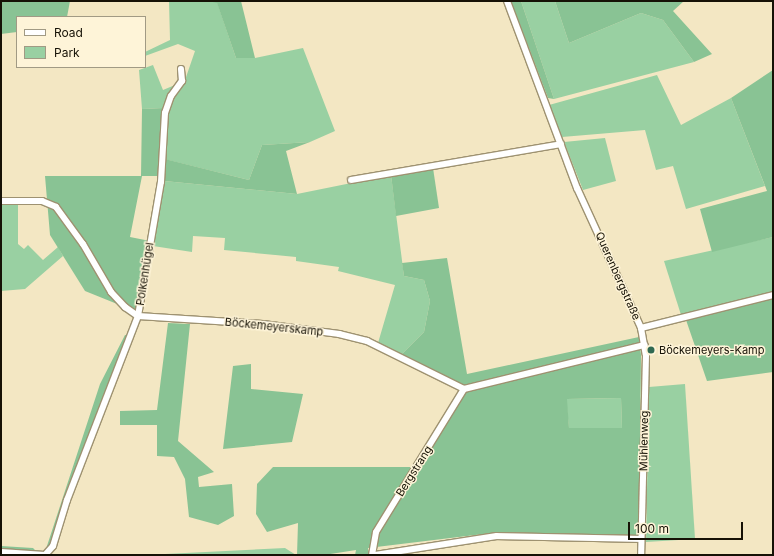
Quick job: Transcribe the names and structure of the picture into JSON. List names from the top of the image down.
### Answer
{
  "streets": {
    "street": [
      "Polkenhügel",
      "Querenbergstraße",
      "Böckemeyerskamp",
      "Mühlenweg",
      "Bergstrang"
    ]
  },
  "crossings": [
    ["Polkenhügel", "Böckemeyerskamp"],
    ["Querenbergstraße", "Mühlenweg"],
    ["Böckemeyerskamp", "Bergstrang"]
  ],
  "places": ["Böckemeyers-Kamp"],
  "legend": ["Road", "Park"],
  "scale_bar": "100 m"
}
